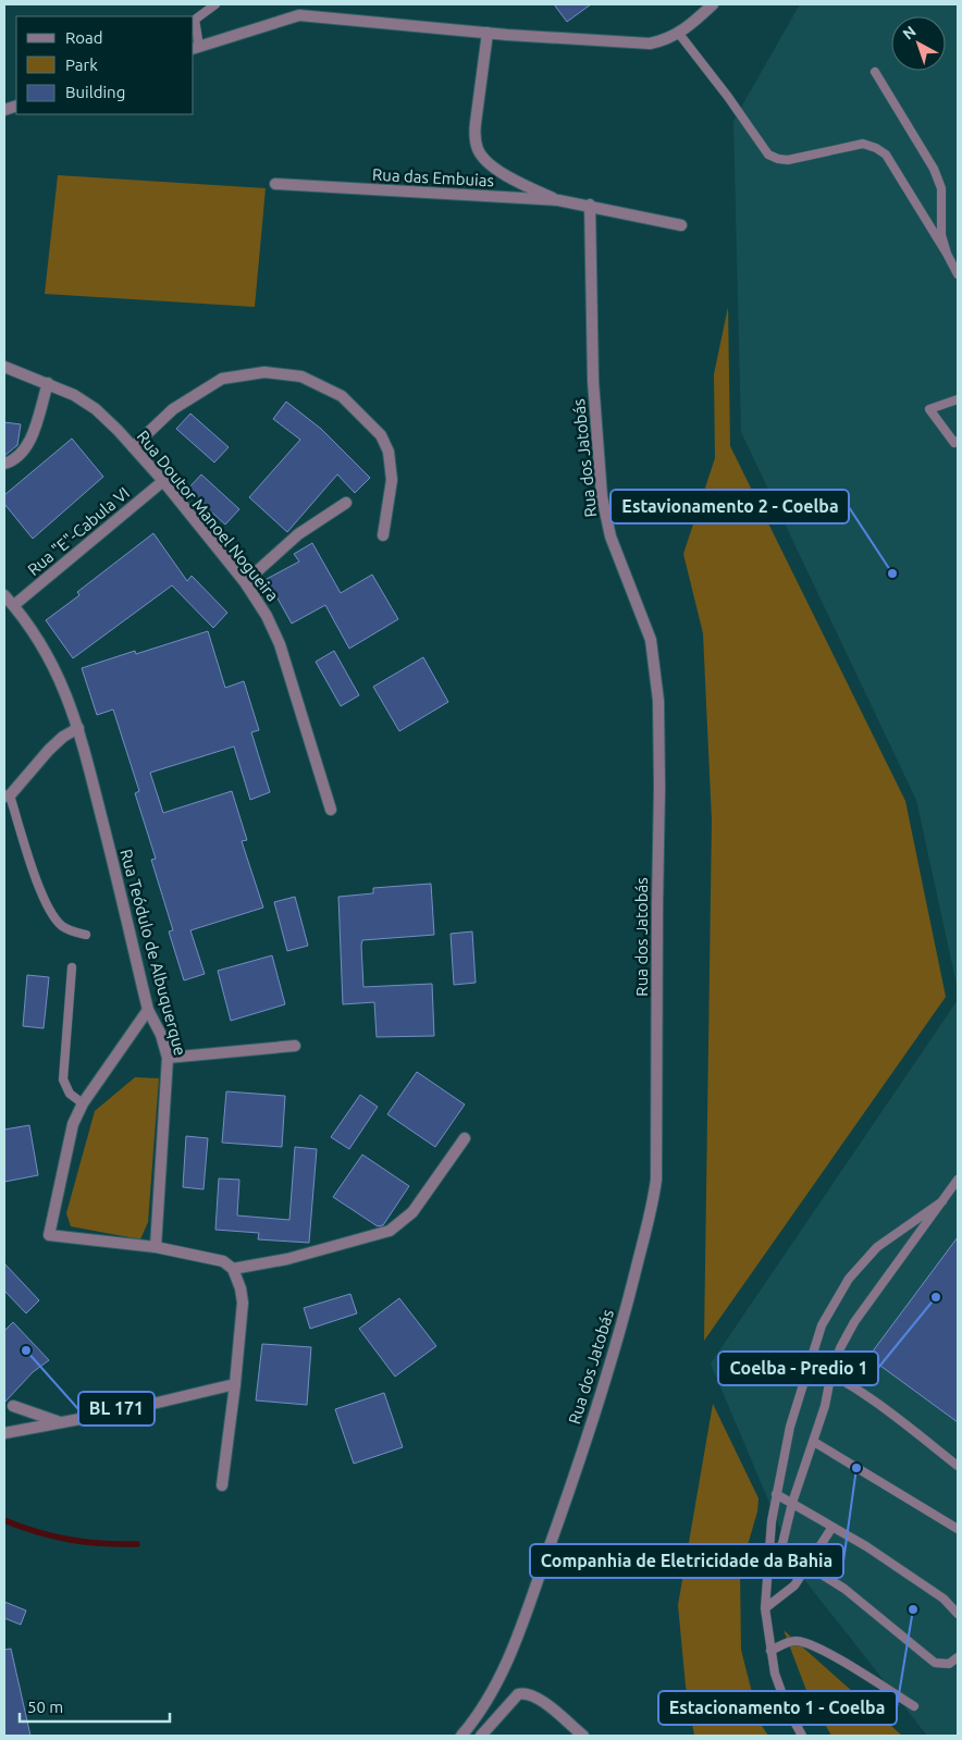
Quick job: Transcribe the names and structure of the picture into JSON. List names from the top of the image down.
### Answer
{
  "streets": {
    "street": [
      "Rua das Embuias",
      "Rua dos Jatobás",
      "Rua Doutor Manoel Nogueira",
      "Rua \"E\"-Cabula VI",
      "Rua Teódulo de Albuquerque"
    ]
  },
  "crossings": [
    ["Rua das Embuias", "Rua dos Jatobás"],
    ["Rua Doutor Manoel Nogueira", "Rua \"E\"-Cabula VI"],
    ["Rua \"E\"-Cabula VI", "Rua Teódulo de Albuquerque"]
  ],
  "places": [
    "Estavionamento 2 - Coelba",
    "Coelba - Predio 1",
    "BL 171",
    "Companhia de Eletricidade da Bahia",
    "Estacionamento 1 - Coelba"
  ],
  "legend": ["Road", "Park", "Building"],
  "scale_bar": "50 m",
  "north": "top left"
}
